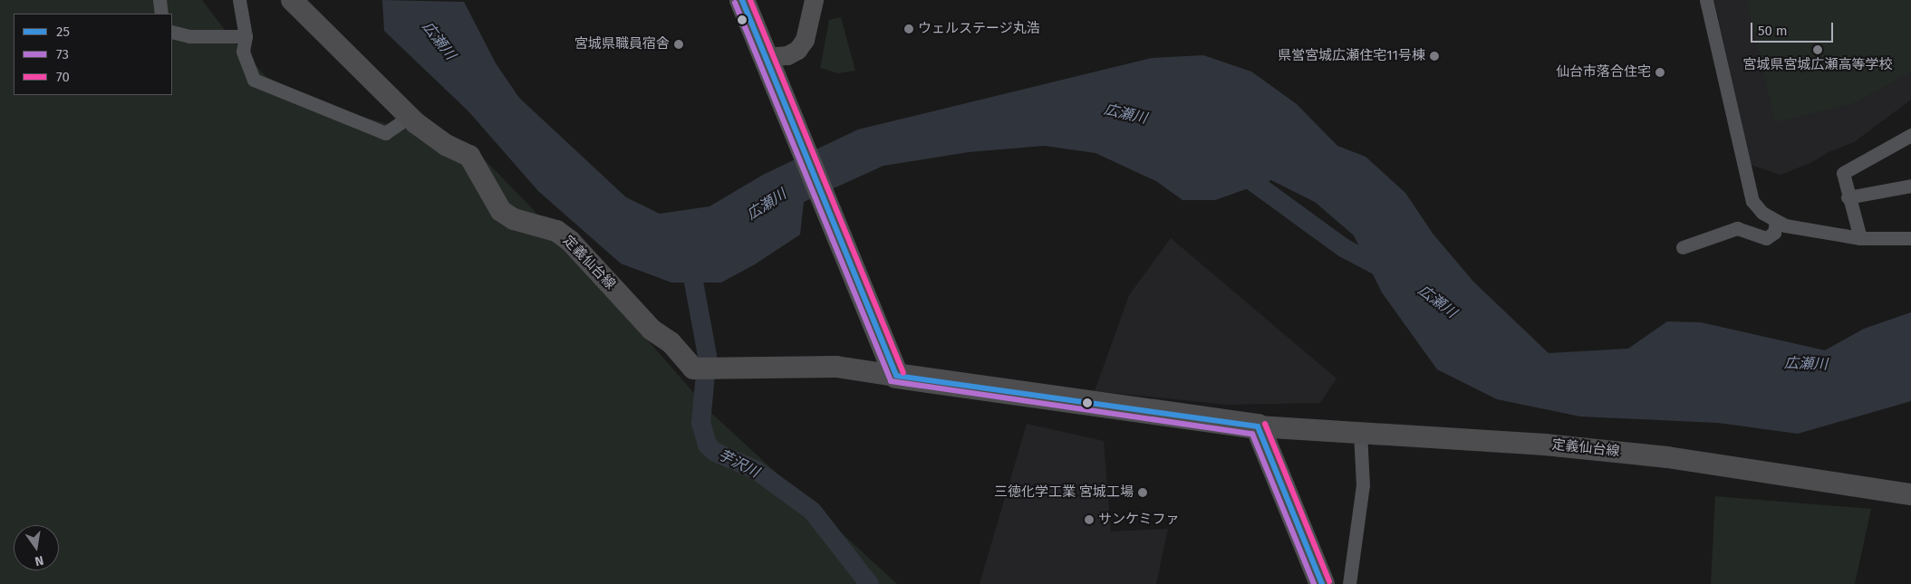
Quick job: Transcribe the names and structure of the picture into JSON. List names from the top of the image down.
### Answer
{
  "streets": {
    "main road": ["定義仙台線"]
  },
  "water": ["広瀬川", "芋沢川"],
  "places": [
    "ウェルステージ丸浩",
    "宮城県職員宿舎",
    "宮城県宮城広瀬高等学校",
    "県営宮城広瀬住宅11号棟",
    "仙台市落合住宅",
    "三徳化学工業 宮城工場",
    "サンケミファ"
  ],
  "lines": ["transit line 25", "transit line 70", "transit line 73"],
  "legend": ["25", "73", "70"],
  "scale_bar": "50 m",
  "north": "bottom"
}
